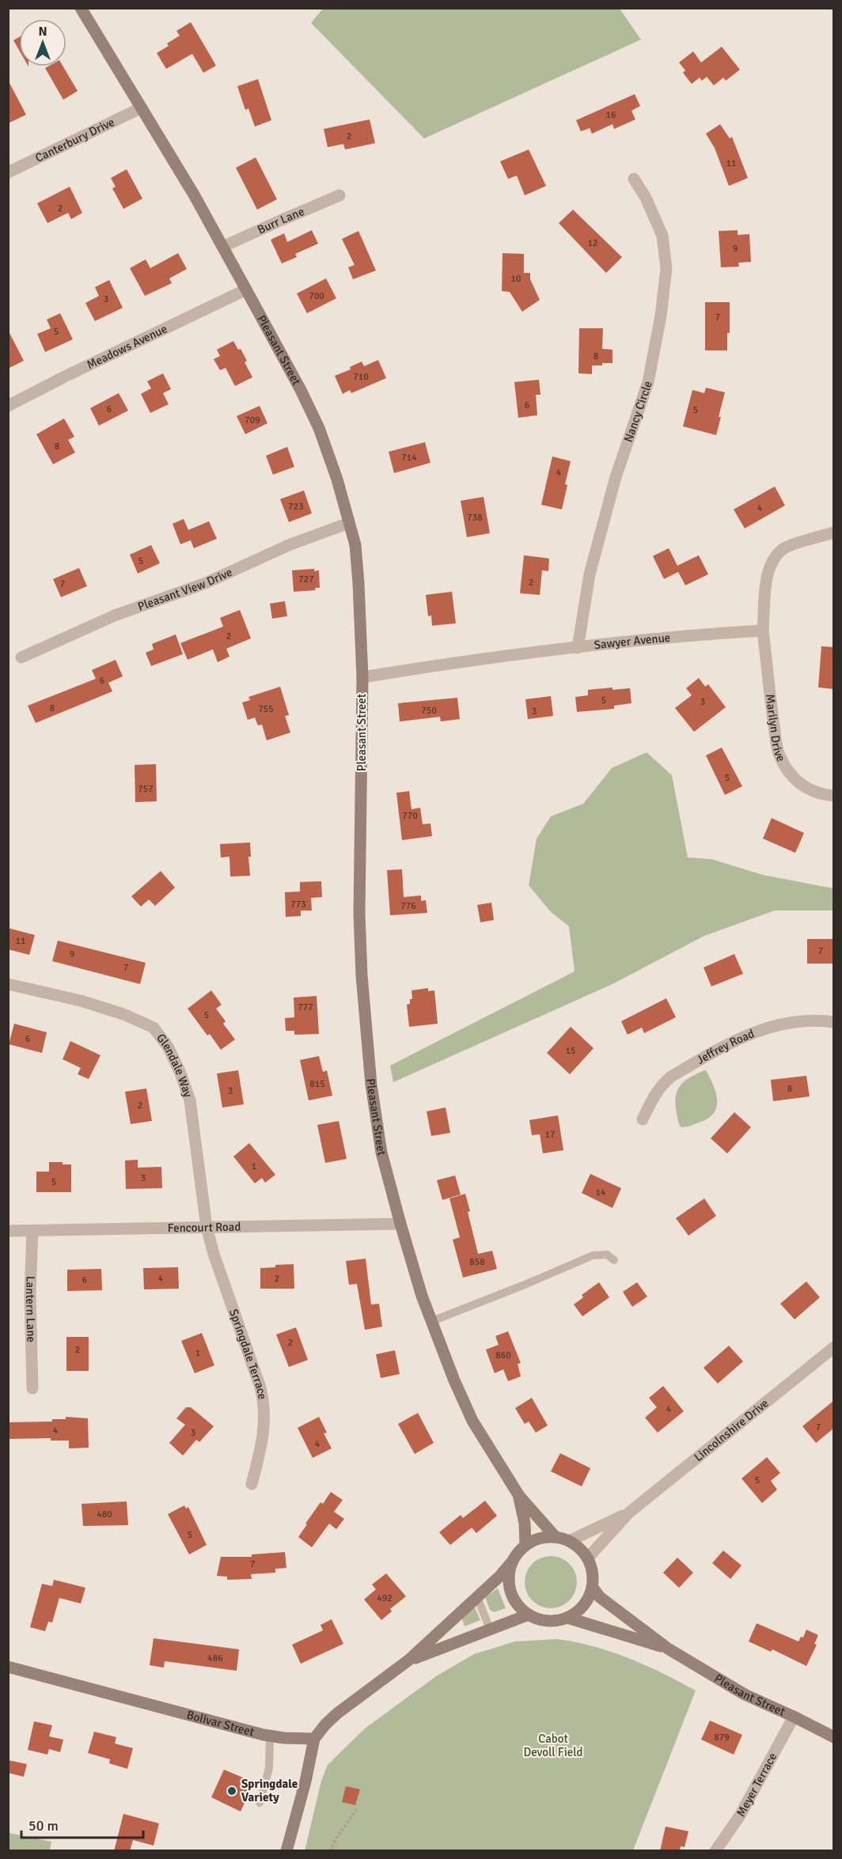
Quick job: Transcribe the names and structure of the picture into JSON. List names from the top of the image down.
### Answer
{
  "streets": {
    "main road": ["Pleasant Street", "Bolivar Street"],
    "street": [
      "Canterbury Drive",
      "Burr Lane",
      "Meadows Avenue",
      "Nancy Circle",
      "Pleasant View Drive",
      "Sawyer Avenue",
      "Marilyn Drive",
      "Jeffrey Road",
      "Glendale Way",
      "Fencourt Road",
      "Lantern Lane",
      "Springdale Terrace",
      "Lincolnshire Drive",
      "Meyer Terrace"
    ]
  },
  "crossings": [
    ["Canterbury Drive", "Pleasant Street"],
    ["Burr Lane", "Pleasant Street"],
    ["Meadows Avenue", "Pleasant Street"],
    ["Pleasant Street", "Pleasant View Drive"],
    ["Pleasant Street", "Sawyer Avenue"],
    ["Pleasant Street", "Fencourt Road"],
    ["Pleasant Street", "Lincolnshire Drive"],
    ["Pleasant Street", "Meyer Terrace"],
    ["Nancy Circle", "Sawyer Avenue"],
    ["Sawyer Avenue", "Marilyn Drive"],
    ["Glendale Way", "Fencourt Road"],
    ["Glendale Way", "Springdale Terrace"],
    ["Fencourt Road", "Lantern Lane"],
    ["Fencourt Road", "Springdale Terrace"]
  ],
  "parks": ["Cabot Devoll Field"],
  "places": ["Springdale Variety"],
  "house_numbers": [
    "16",
    "2",
    "11",
    "2",
    "12",
    "9",
    "10",
    "700",
    "3",
    "7",
    "5",
    "8",
    "710",
    "6",
    "6",
    "5",
    "709",
    "8",
    "714",
    "4",
    "723",
    "4",
    "738",
    "5",
    "727",
    "2",
    "7",
    "2",
    "6",
    "5",
    "3",
    "8",
    "755",
    "750",
    "3",
    "5",
    "757",
    "770",
    "773",
    "776",
    "11",
    "7",
    "9",
    "7",
    "777",
    "5",
    "6",
    "15",
    "815",
    "8",
    "3",
    "2",
    "17",
    "1",
    "3",
    "5",
    "14",
    "858",
    "4",
    "2",
    "6",
    "2",
    "2",
    "1",
    "860",
    "4",
    "7",
    "4",
    "3",
    "4",
    "5",
    "480",
    "5",
    "7",
    "492",
    "486",
    "879"
  ],
  "scale_bar": "50 m",
  "north": "top"
}
